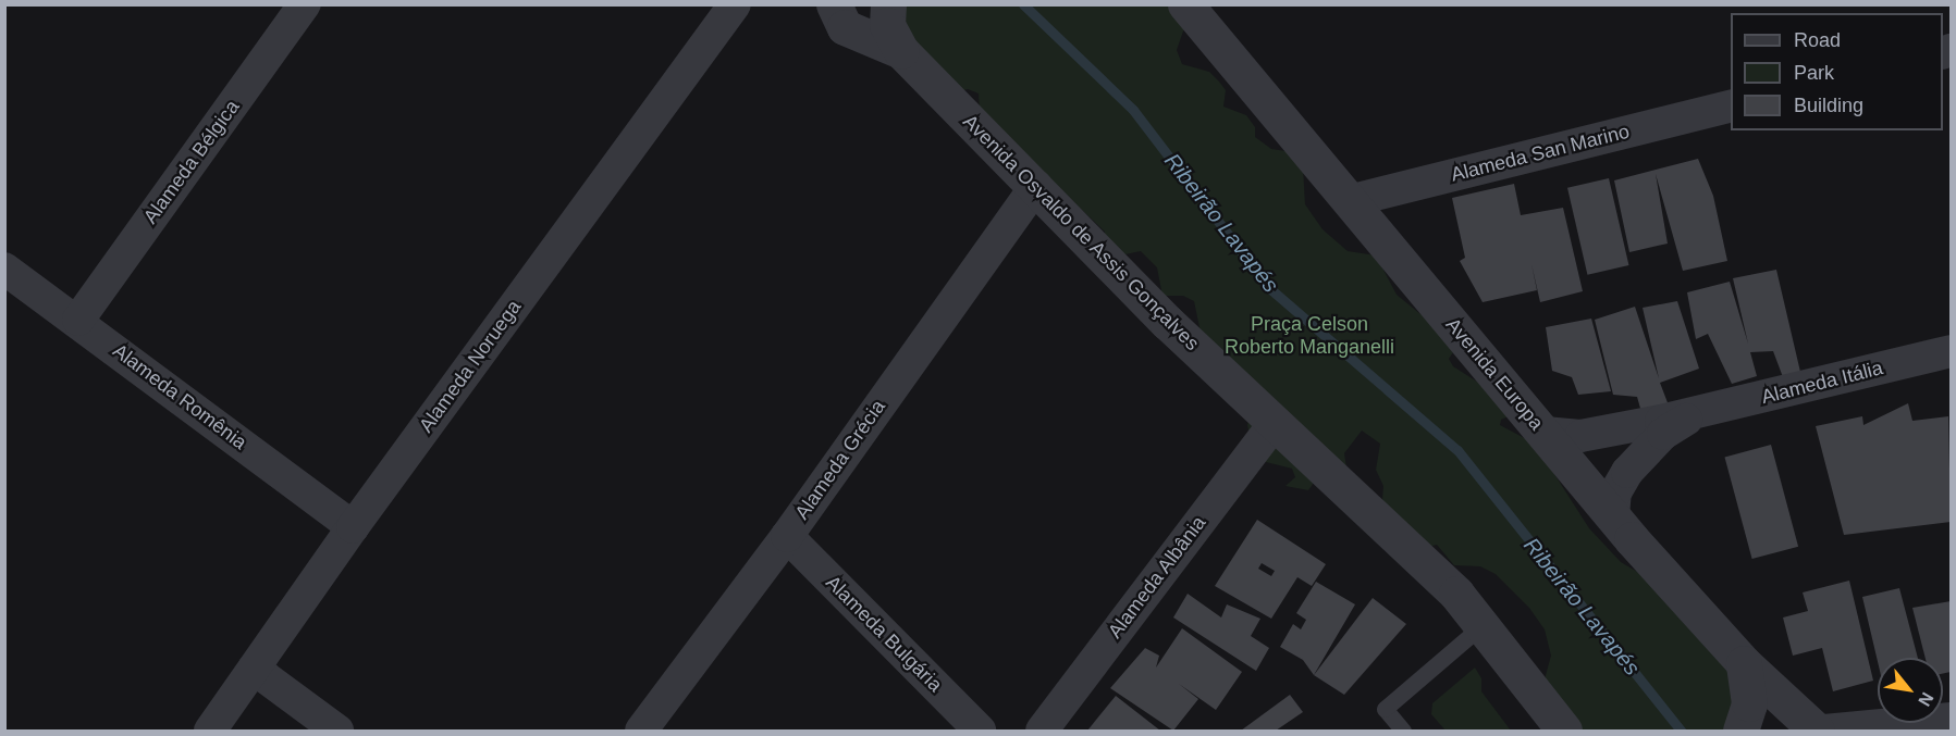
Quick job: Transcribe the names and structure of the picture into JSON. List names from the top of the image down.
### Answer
{
  "streets": {
    "street": [
      "Alameda San Marino",
      "Alameda Bélgica",
      "Avenida Osvaldo de Assis Gonçalves",
      "Alameda Noruega",
      "Avenida Europa",
      "Alameda Itália",
      "Alameda Romênia",
      "Alameda Grécia",
      "Alameda Albânia",
      "Alameda Bulgária"
    ]
  },
  "crossings": [
    ["Alameda San Marino", "Avenida Europa"],
    ["Alameda Bélgica", "Alameda Romênia"],
    ["Avenida Osvaldo de Assis Gonçalves", "Alameda Grécia"],
    ["Avenida Osvaldo de Assis Gonçalves", "Alameda Albânia"],
    ["Alameda Noruega", "Alameda Romênia"],
    ["Avenida Europa", "Alameda Itália"],
    ["Alameda Grécia", "Alameda Bulgária"]
  ],
  "water": ["Ribeirão Lavapés"],
  "parks": ["Praça Celson Roberto Manganelli"],
  "legend": ["Road", "Park", "Building"],
  "north": "bottom right"
}
